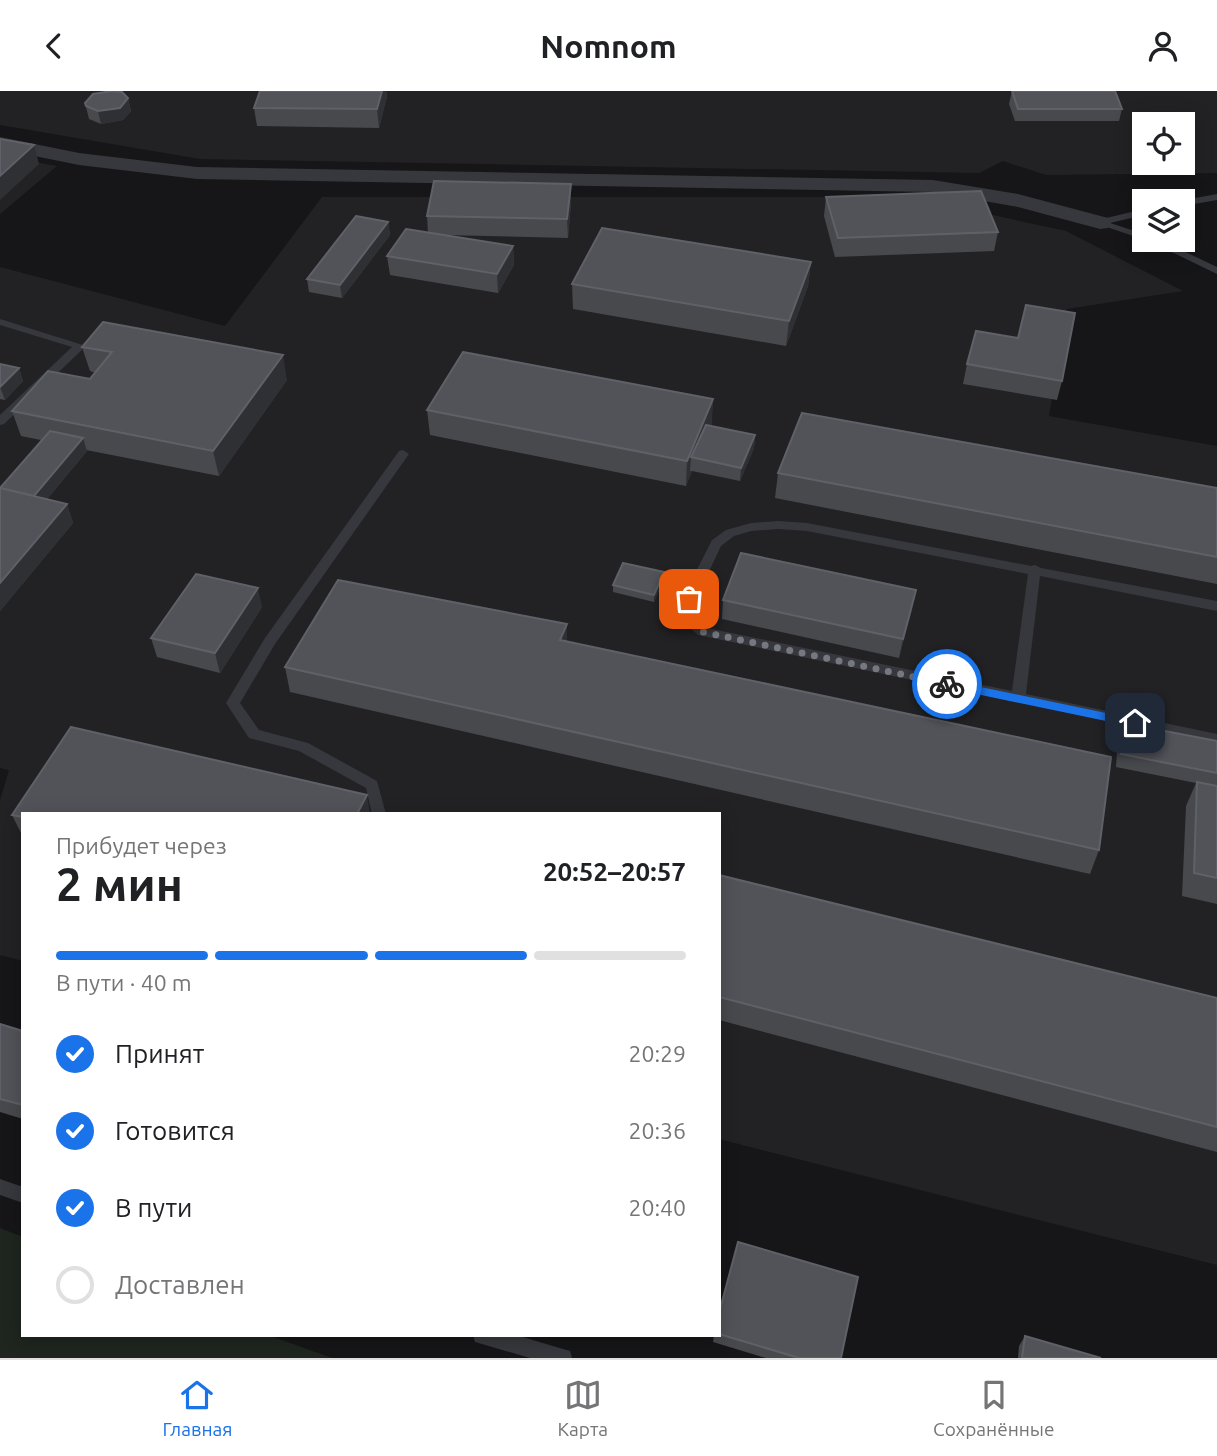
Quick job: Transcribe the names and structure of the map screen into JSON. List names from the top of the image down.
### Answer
{
  "page": {
    "header": "Nomnom",
    "heading": ["2 мин", "Прибудет через", "20:52–20:57"],
    "bar": "В пути · 40 m",
    "list": [
      ["Принят", "20:29"],
      ["Готовится", "20:36"],
      ["В пути", "20:40"],
      "Доставлен"
    ],
    "tabs": ["Главная", "Карта", "Сохранённые"]
  }
}
